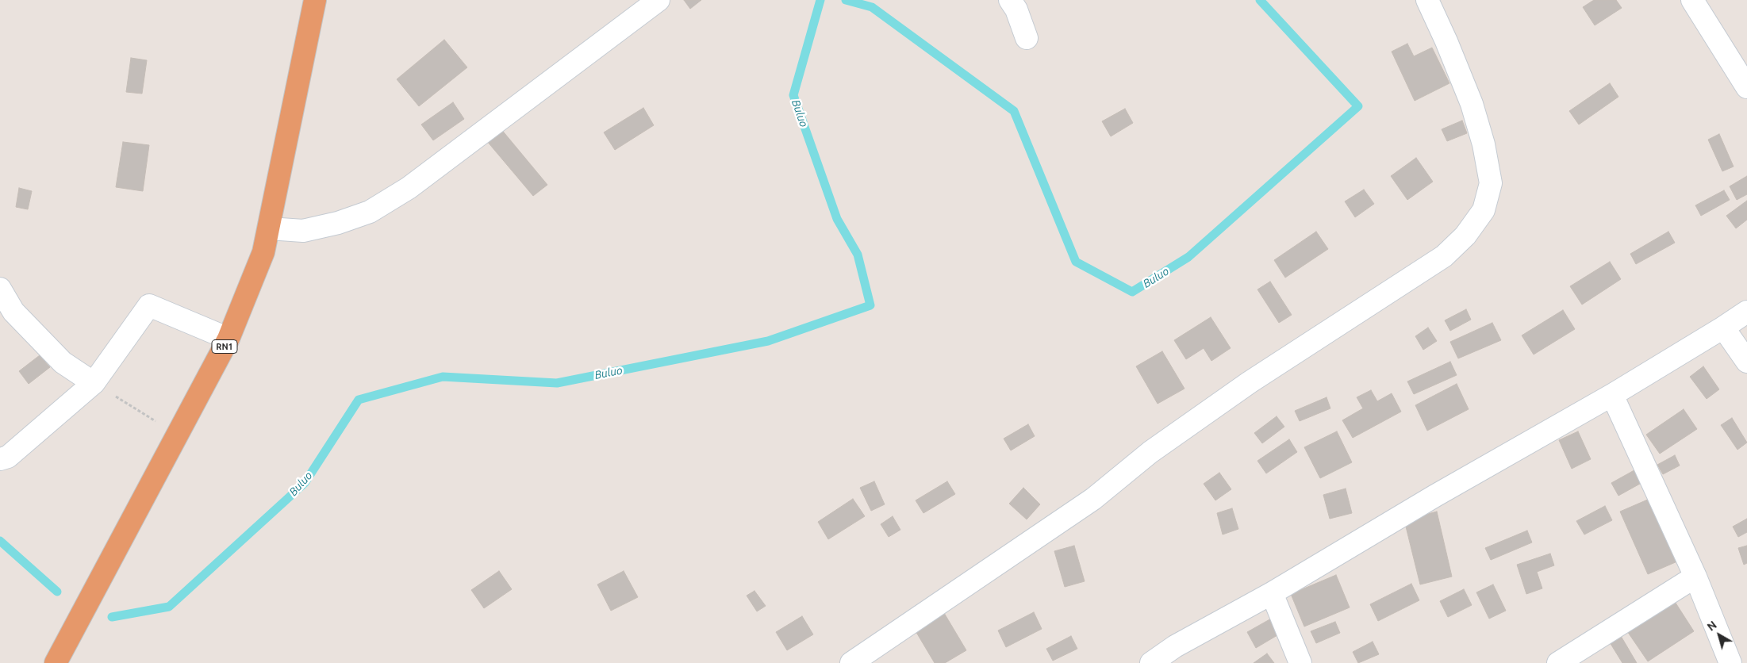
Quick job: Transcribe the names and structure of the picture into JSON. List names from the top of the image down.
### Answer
{
  "streets": {
    "highway": ["RN1"]
  },
  "water": ["Buluo"],
  "north": "top left"
}
